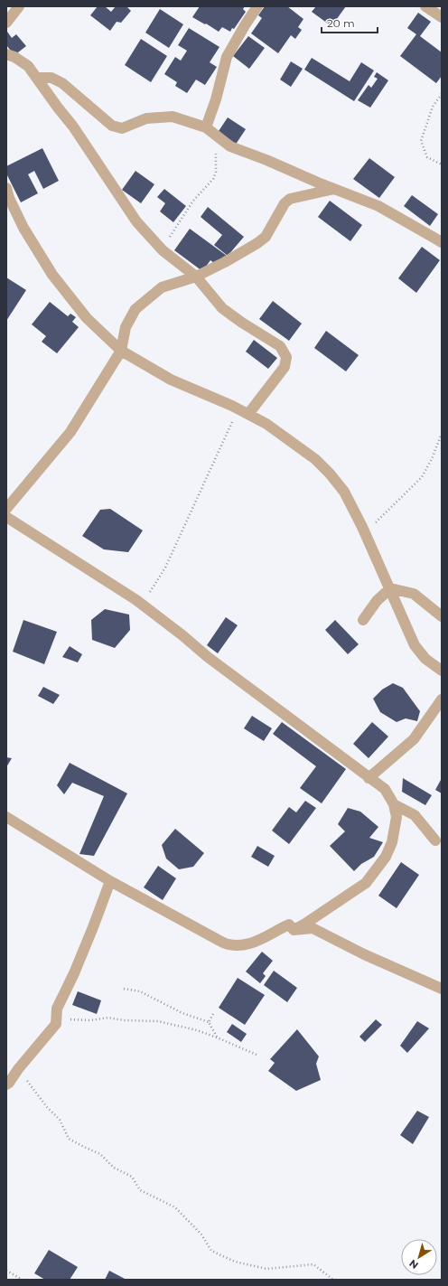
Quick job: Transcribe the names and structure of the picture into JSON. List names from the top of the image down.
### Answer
{
  "scale_bar": "20 m",
  "north": "bottom left"
}
